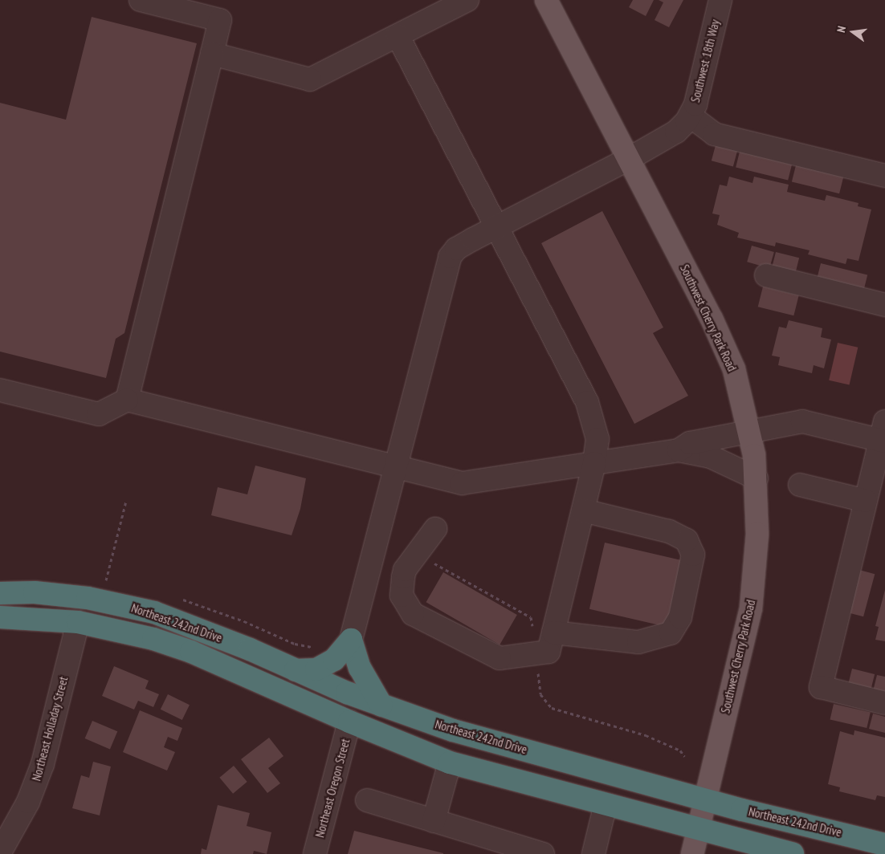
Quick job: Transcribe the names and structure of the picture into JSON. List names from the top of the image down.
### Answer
{
  "streets": {
    "highway": ["Northeast 242nd Drive"],
    "main road": ["Southwest Cherry Park Road"],
    "street": ["Southwest 18th Way", "Northeast Holladay Street", "Northeast Oregon Street"]
  },
  "crossings": [
    ["Southwest 18th Way", "Southwest Cherry Park Road"],
    ["Southwest Cherry Park Road", "Northeast 242nd Drive"],
    ["Northeast 242nd Drive", "Northeast Holladay Street"],
    ["Northeast 242nd Drive", "Northeast Oregon Street"]
  ],
  "north": "left"
}
